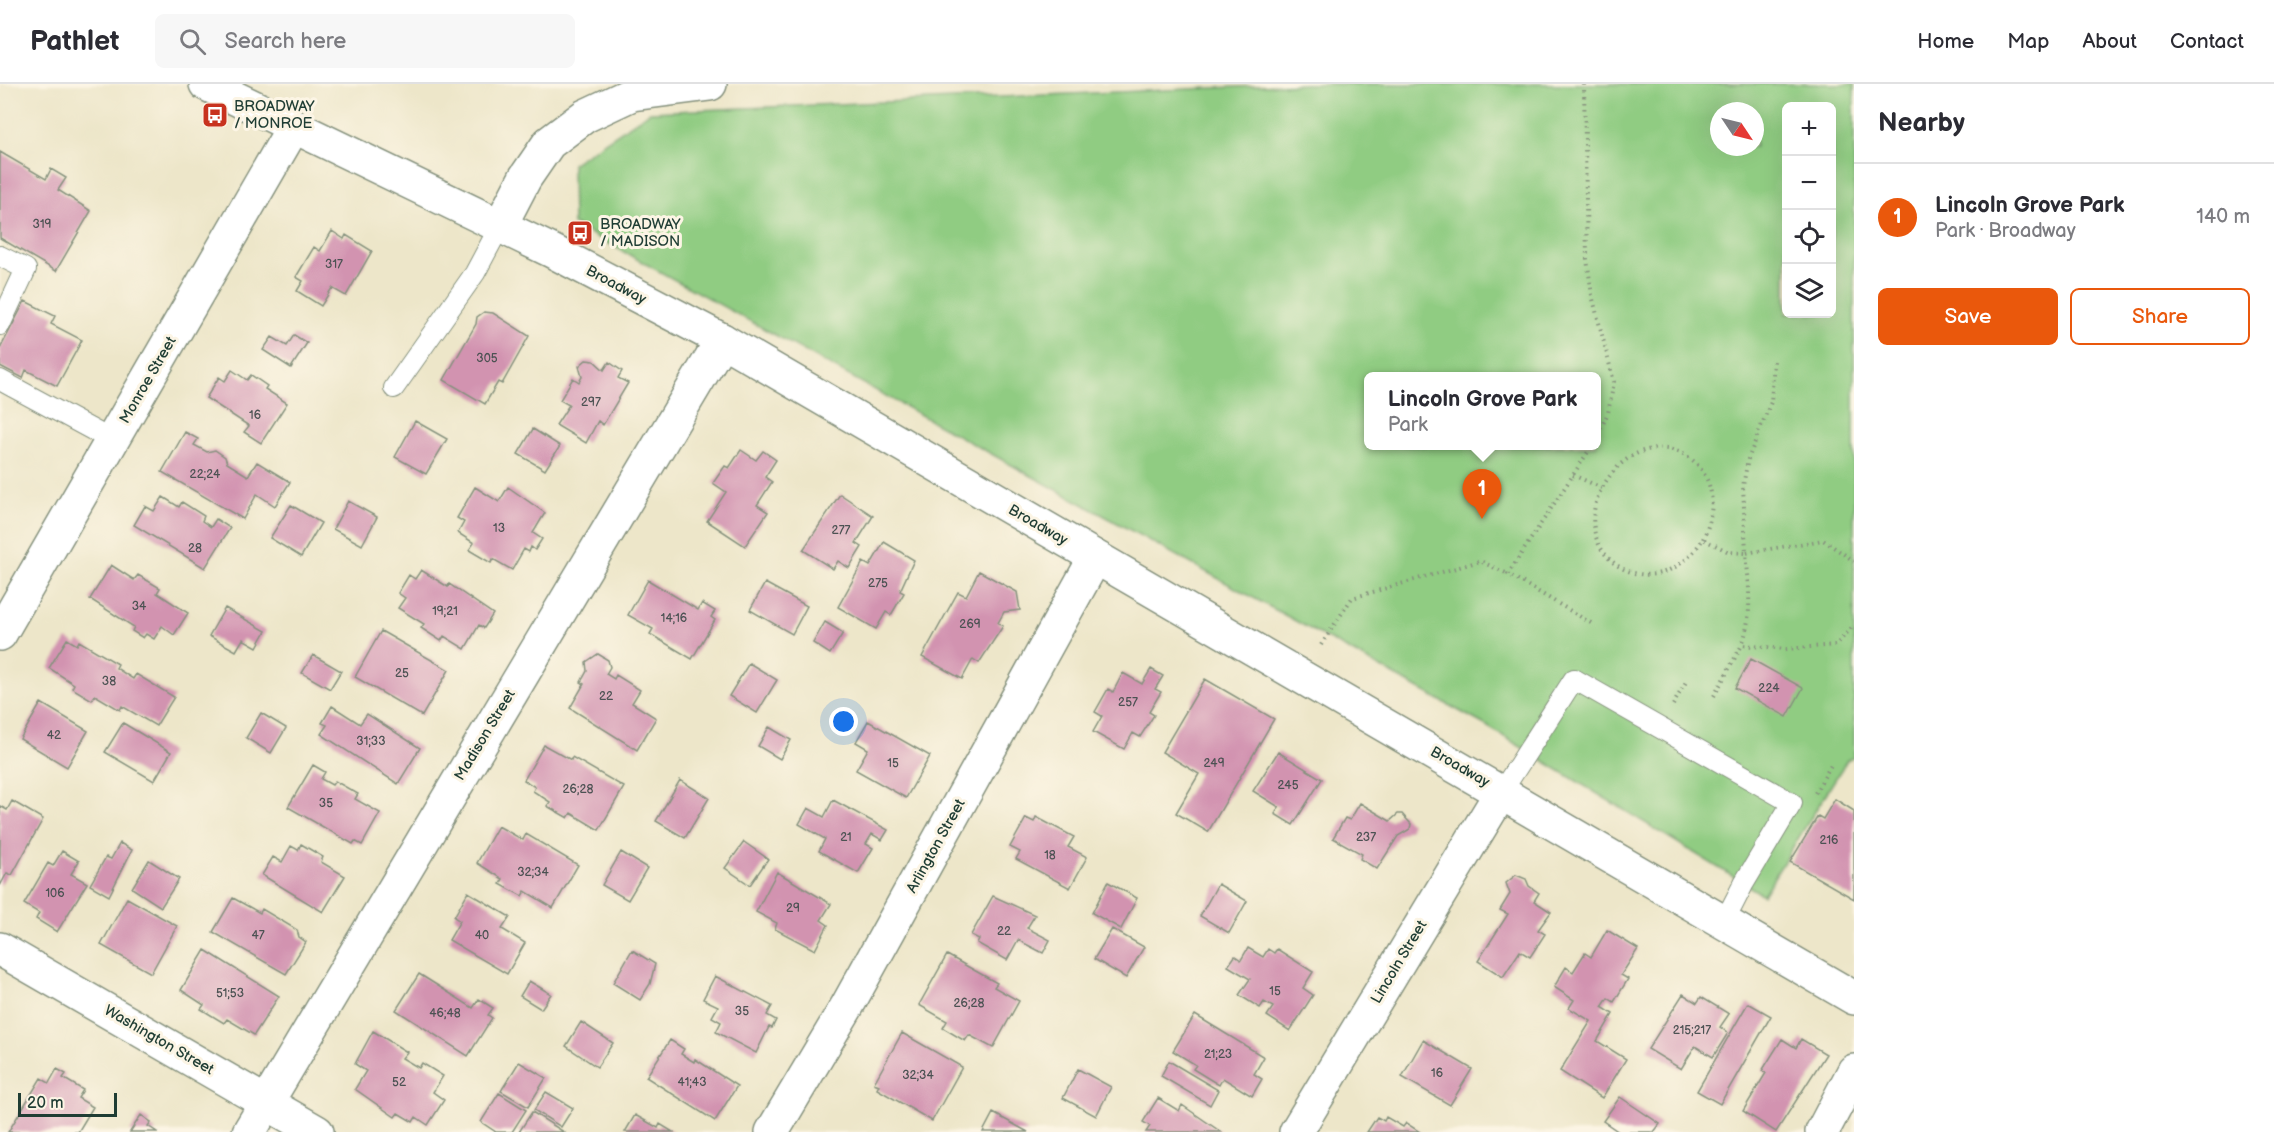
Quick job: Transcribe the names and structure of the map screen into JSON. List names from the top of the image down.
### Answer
{
  "streets": {
    "street": [
      "Broadway",
      "Monroe Street",
      "Madison Street",
      "Arlington Street",
      "Lincoln Street",
      "Washington Street"
    ]
  },
  "crossings": [
    ["Broadway", "Monroe Street"],
    ["Broadway", "Madison Street"],
    ["Broadway", "Arlington Street"],
    ["Broadway", "Lincoln Street"],
    ["Madison Street", "Washington Street"]
  ],
  "places": {
    "bus stop": ["BROADWAY / MONROE", "BROADWAY / MADISON"]
  },
  "house_numbers": [
    "319",
    "317",
    "305",
    "297",
    "16",
    "22;24",
    "13",
    "277",
    "28",
    "275",
    "34",
    "19;21",
    "14;16",
    "269",
    "25",
    "38",
    "224",
    "22",
    "257",
    "42",
    "31;33",
    "15",
    "249",
    "245",
    "26;28",
    "35",
    "21",
    "237",
    "216",
    "18",
    "32;34",
    "106",
    "29",
    "22",
    "47",
    "40",
    "15",
    "51;53",
    "26;28",
    "35",
    "46;48",
    "215;217",
    "21;23",
    "16",
    "32;34",
    "52",
    "41;43"
  ],
  "scale_bar": "20 m",
  "north": "bottom right",
  "page": {
    "header": "Pathlet",
    "search": "Search here",
    "nav": [
      "Home",
      "Map",
      "About",
      "Contact"
    ],
    "heading": "Nearby",
    "map_buttons": ["+", "−"],
    "list": [
      {
        "mark": "1",
        "name": "Lincoln Grove Park",
        "note": "Park · Broadway",
        "value": "140 m"
      }
    ],
    "buttons": ["Save", "Share"],
    "popup": ["Lincoln Grove Park", "Park"],
    "pins": "1",
    "scale": "20 m"
  }
}
